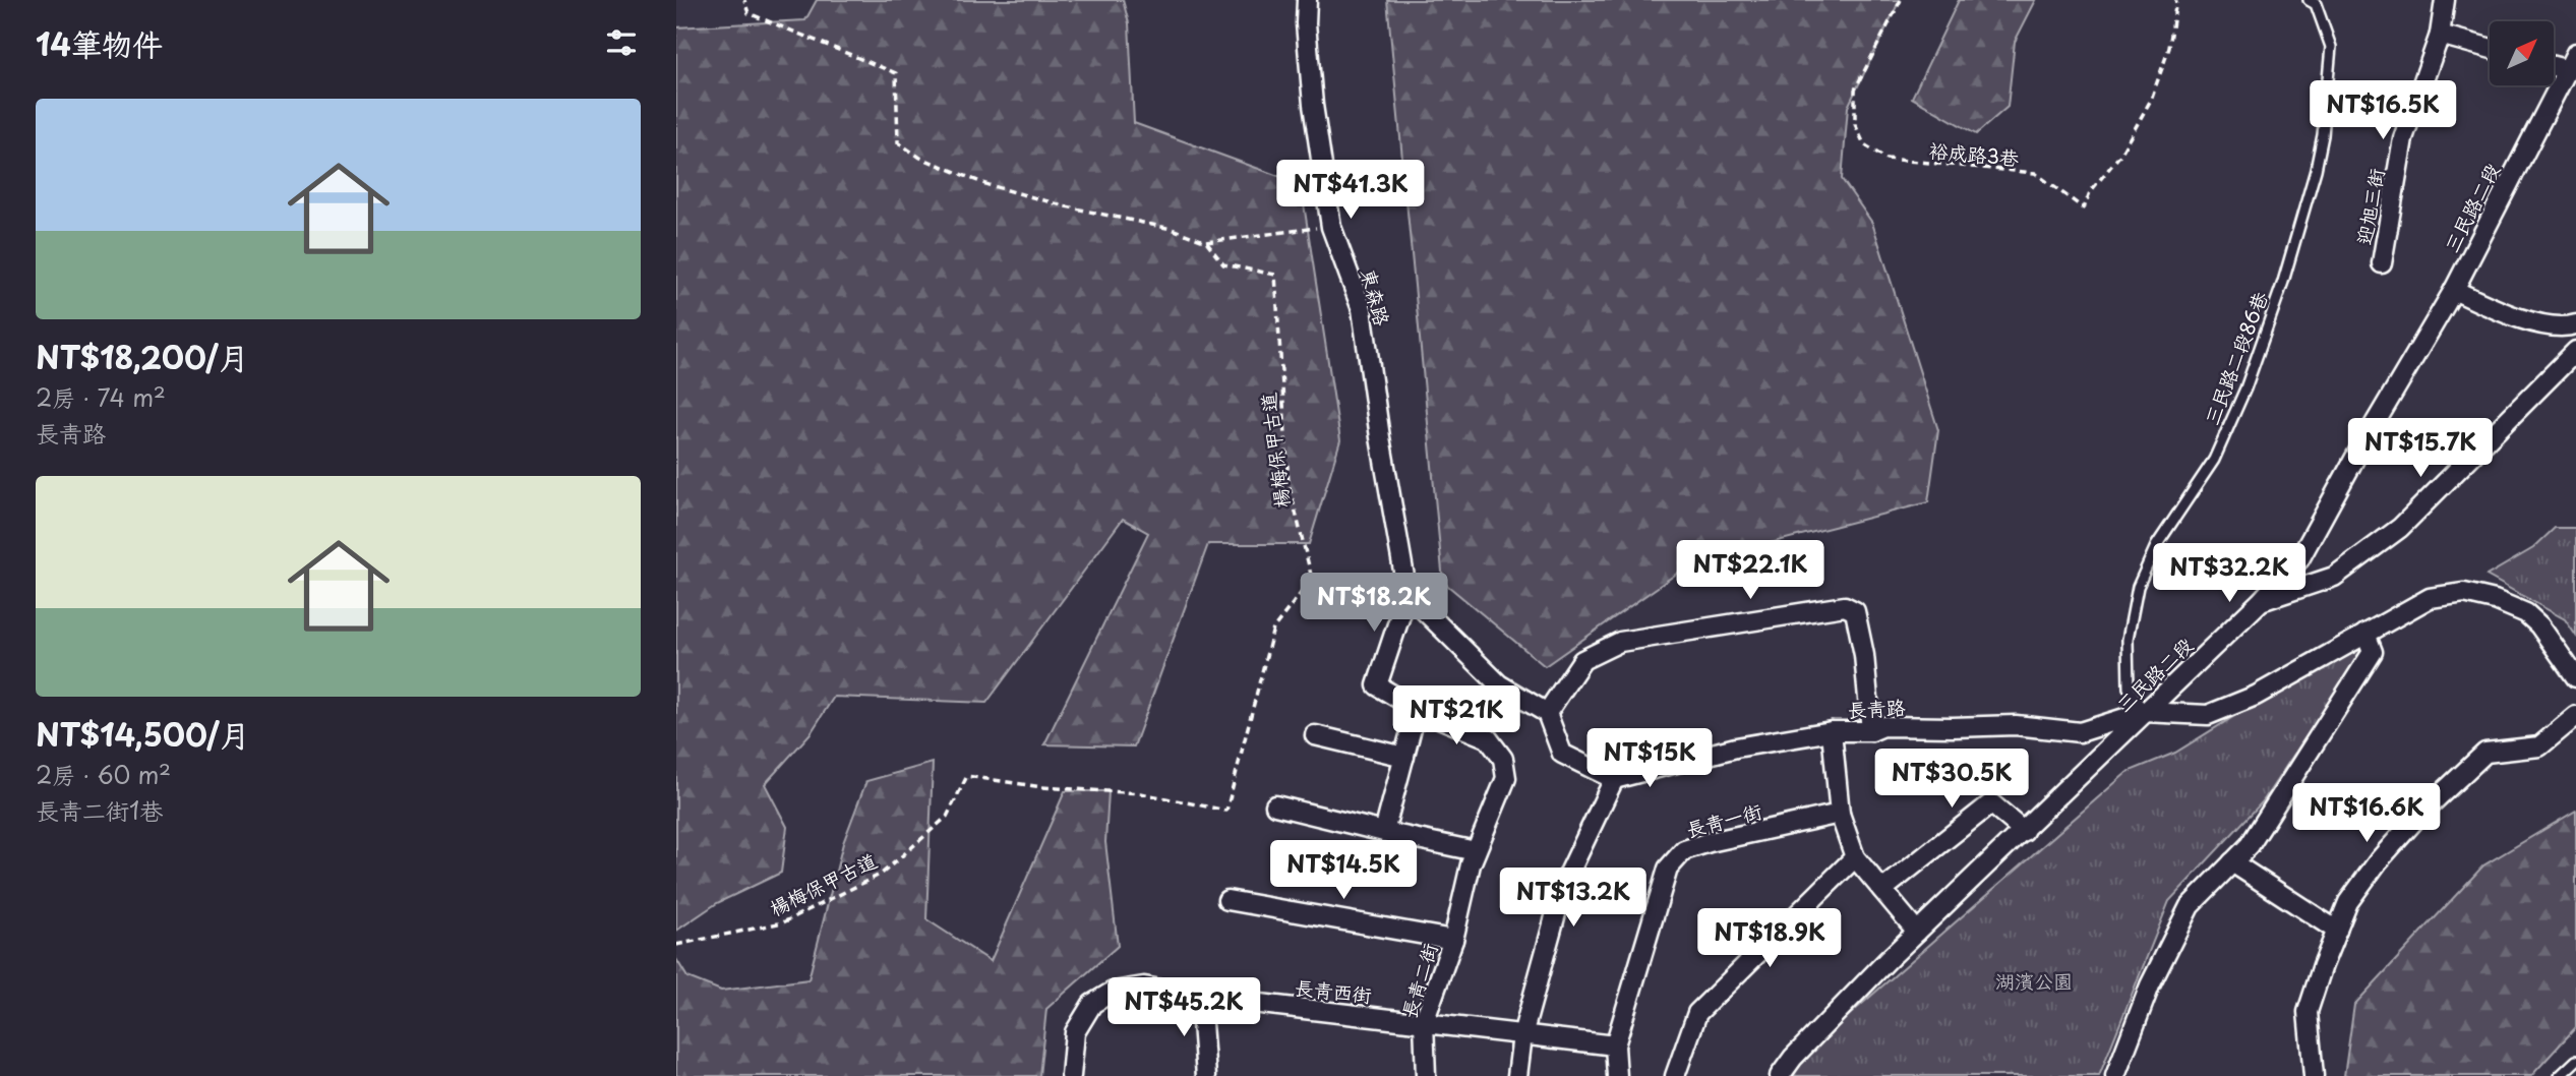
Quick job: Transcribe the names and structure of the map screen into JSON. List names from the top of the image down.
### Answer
{
  "streets": {
    "street": [
      "迎旭三街",
      "三民路二段",
      "東森路",
      "長青路",
      "長青一街",
      "長青二街",
      "長青西街"
    ],
    "lane": ["三民路二段86巷"],
    "path": ["裕成路3巷", "楊梅保甲古道"]
  },
  "crossings": [
    ["三民路二段", "三民路二段86巷"],
    ["三民路二段", "長青路"],
    ["三民路二段86巷", "長青路"],
    ["長青一街", "長青西街"],
    ["長青二街", "長青西街"]
  ],
  "parks": ["湖濱公園"],
  "north": "top right",
  "page": {
    "heading": "14筆物件",
    "price": [
      "NT$16.5K",
      "NT$41.3K",
      "NT$15.7K",
      "NT$22.1K",
      "NT$32.2K",
      "NT$18.2K",
      "NT$21K",
      "NT$15K",
      "NT$30.5K",
      "NT$16.6K",
      "NT$14.5K",
      "NT$13.2K",
      "NT$18.9K",
      "NT$45.2K"
    ],
    "list": [
      {
        "name": "NT$18,200/月",
        "note": "2房 · 74 m² · 長青路"
      },
      {
        "name": "NT$14,500/月",
        "note": "2房 · 60 m² · 長青二街1巷"
      }
    ]
  }
}
